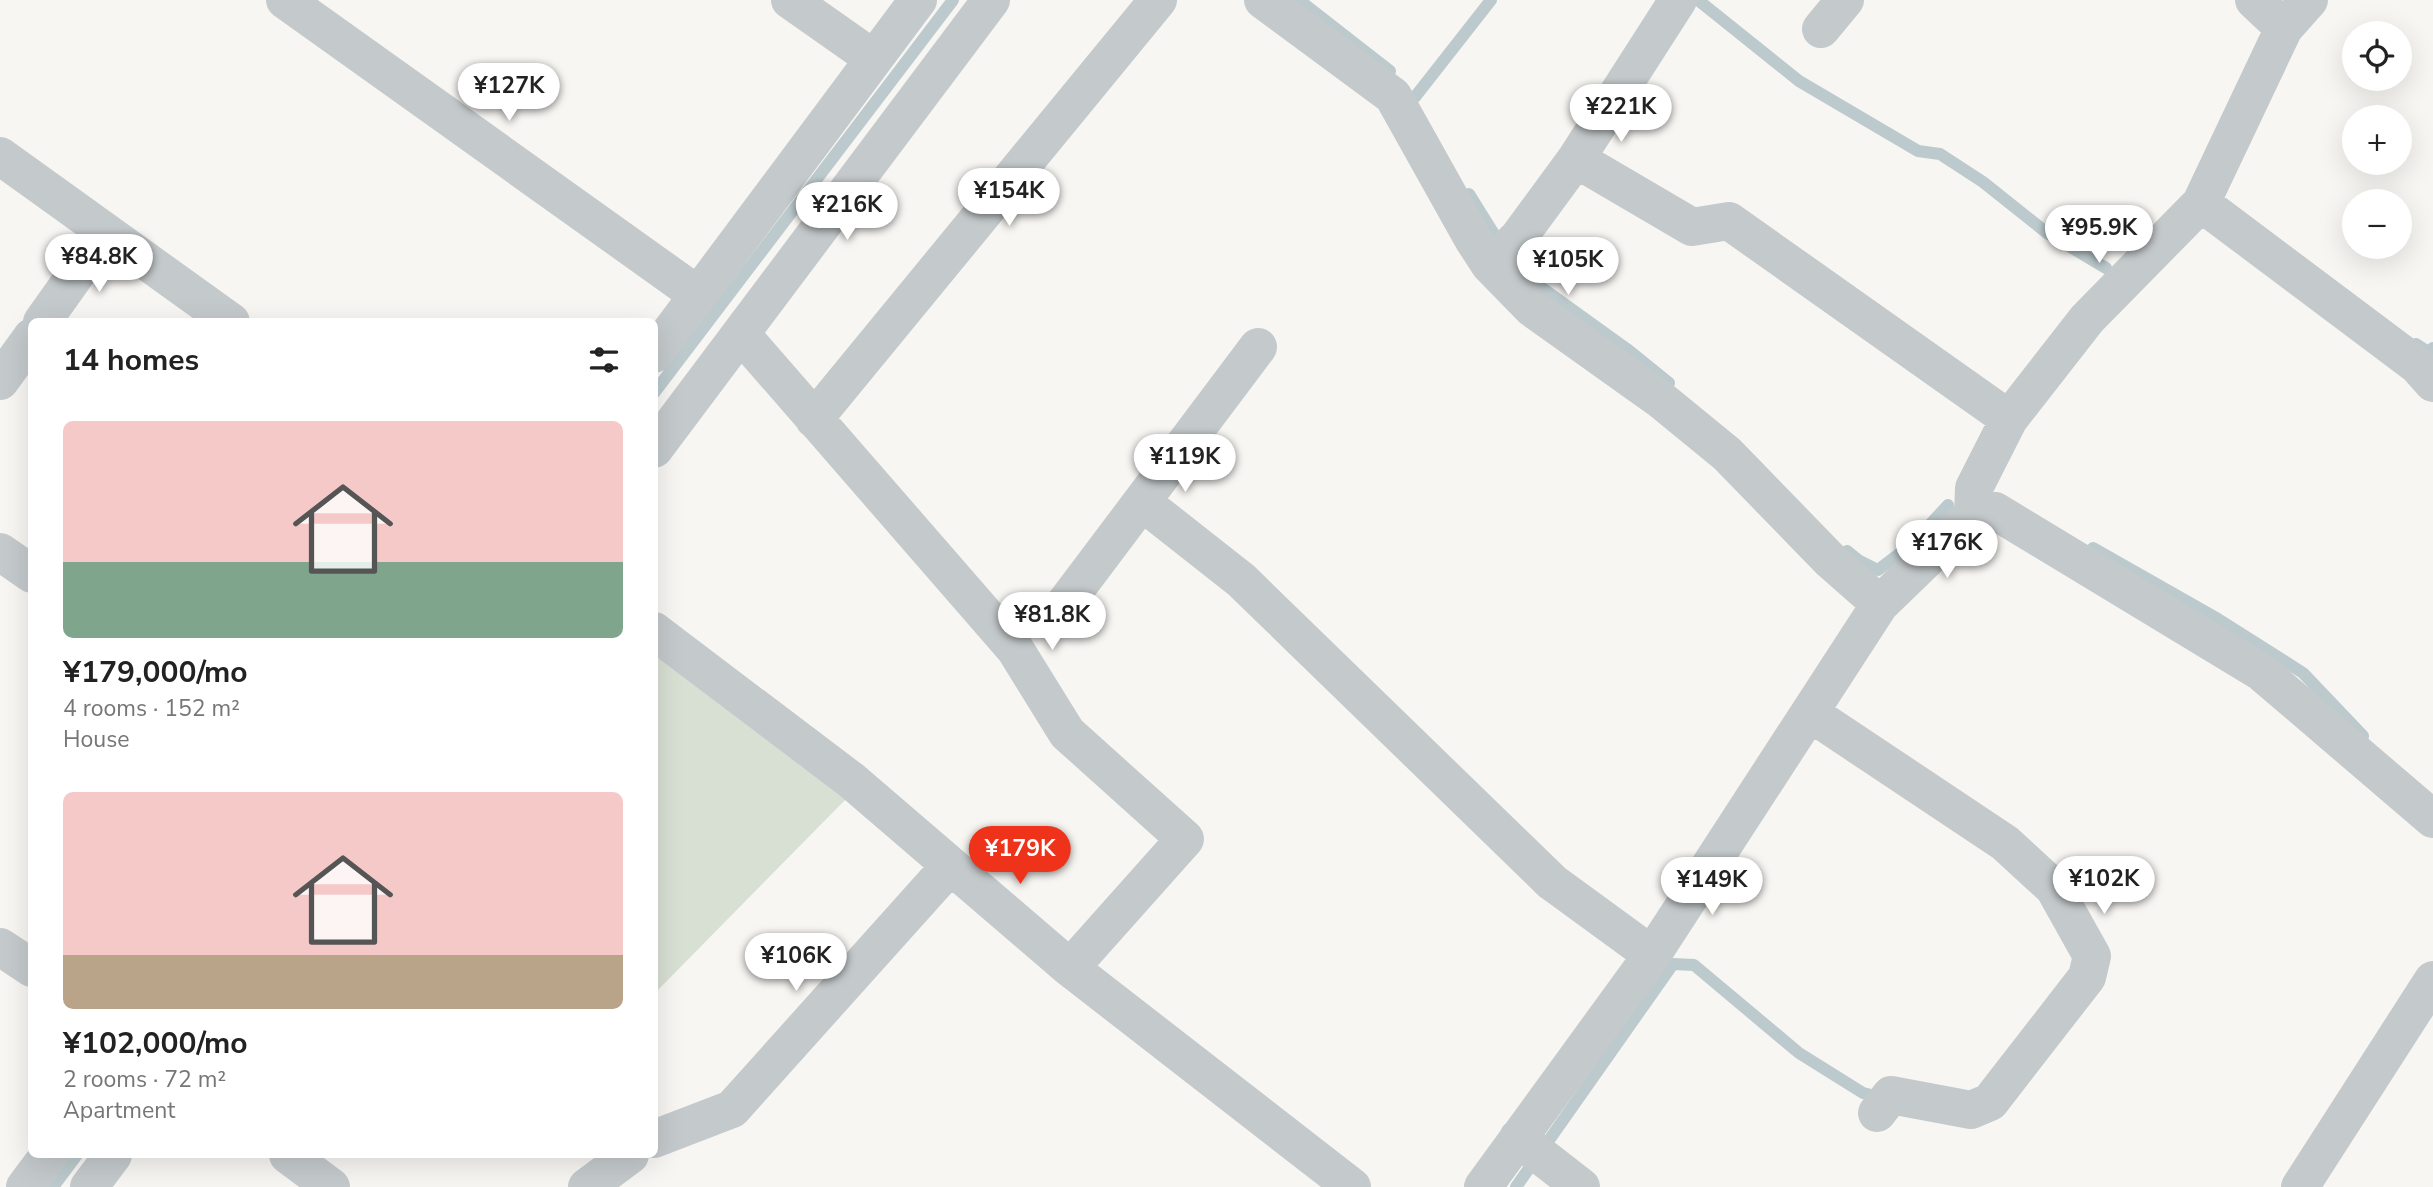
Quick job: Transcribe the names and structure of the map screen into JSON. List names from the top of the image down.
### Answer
{
  "page": {
    "map_buttons": ["+", "−"],
    "price": [
      "¥127K",
      "¥221K",
      "¥154K",
      "¥216K",
      "¥95.9K",
      "¥84.8K",
      "¥105K",
      "¥119K",
      "¥176K",
      "¥81.8K",
      "¥179K",
      "¥102K",
      "¥149K",
      "¥106K"
    ],
    "heading": "14 homes",
    "list": [
      {
        "name": "¥179,000/mo",
        "note": "4 rooms · 152 m² · House"
      },
      {
        "name": "¥102,000/mo",
        "note": "2 rooms · 72 m² · Apartment"
      }
    ]
  }
}
